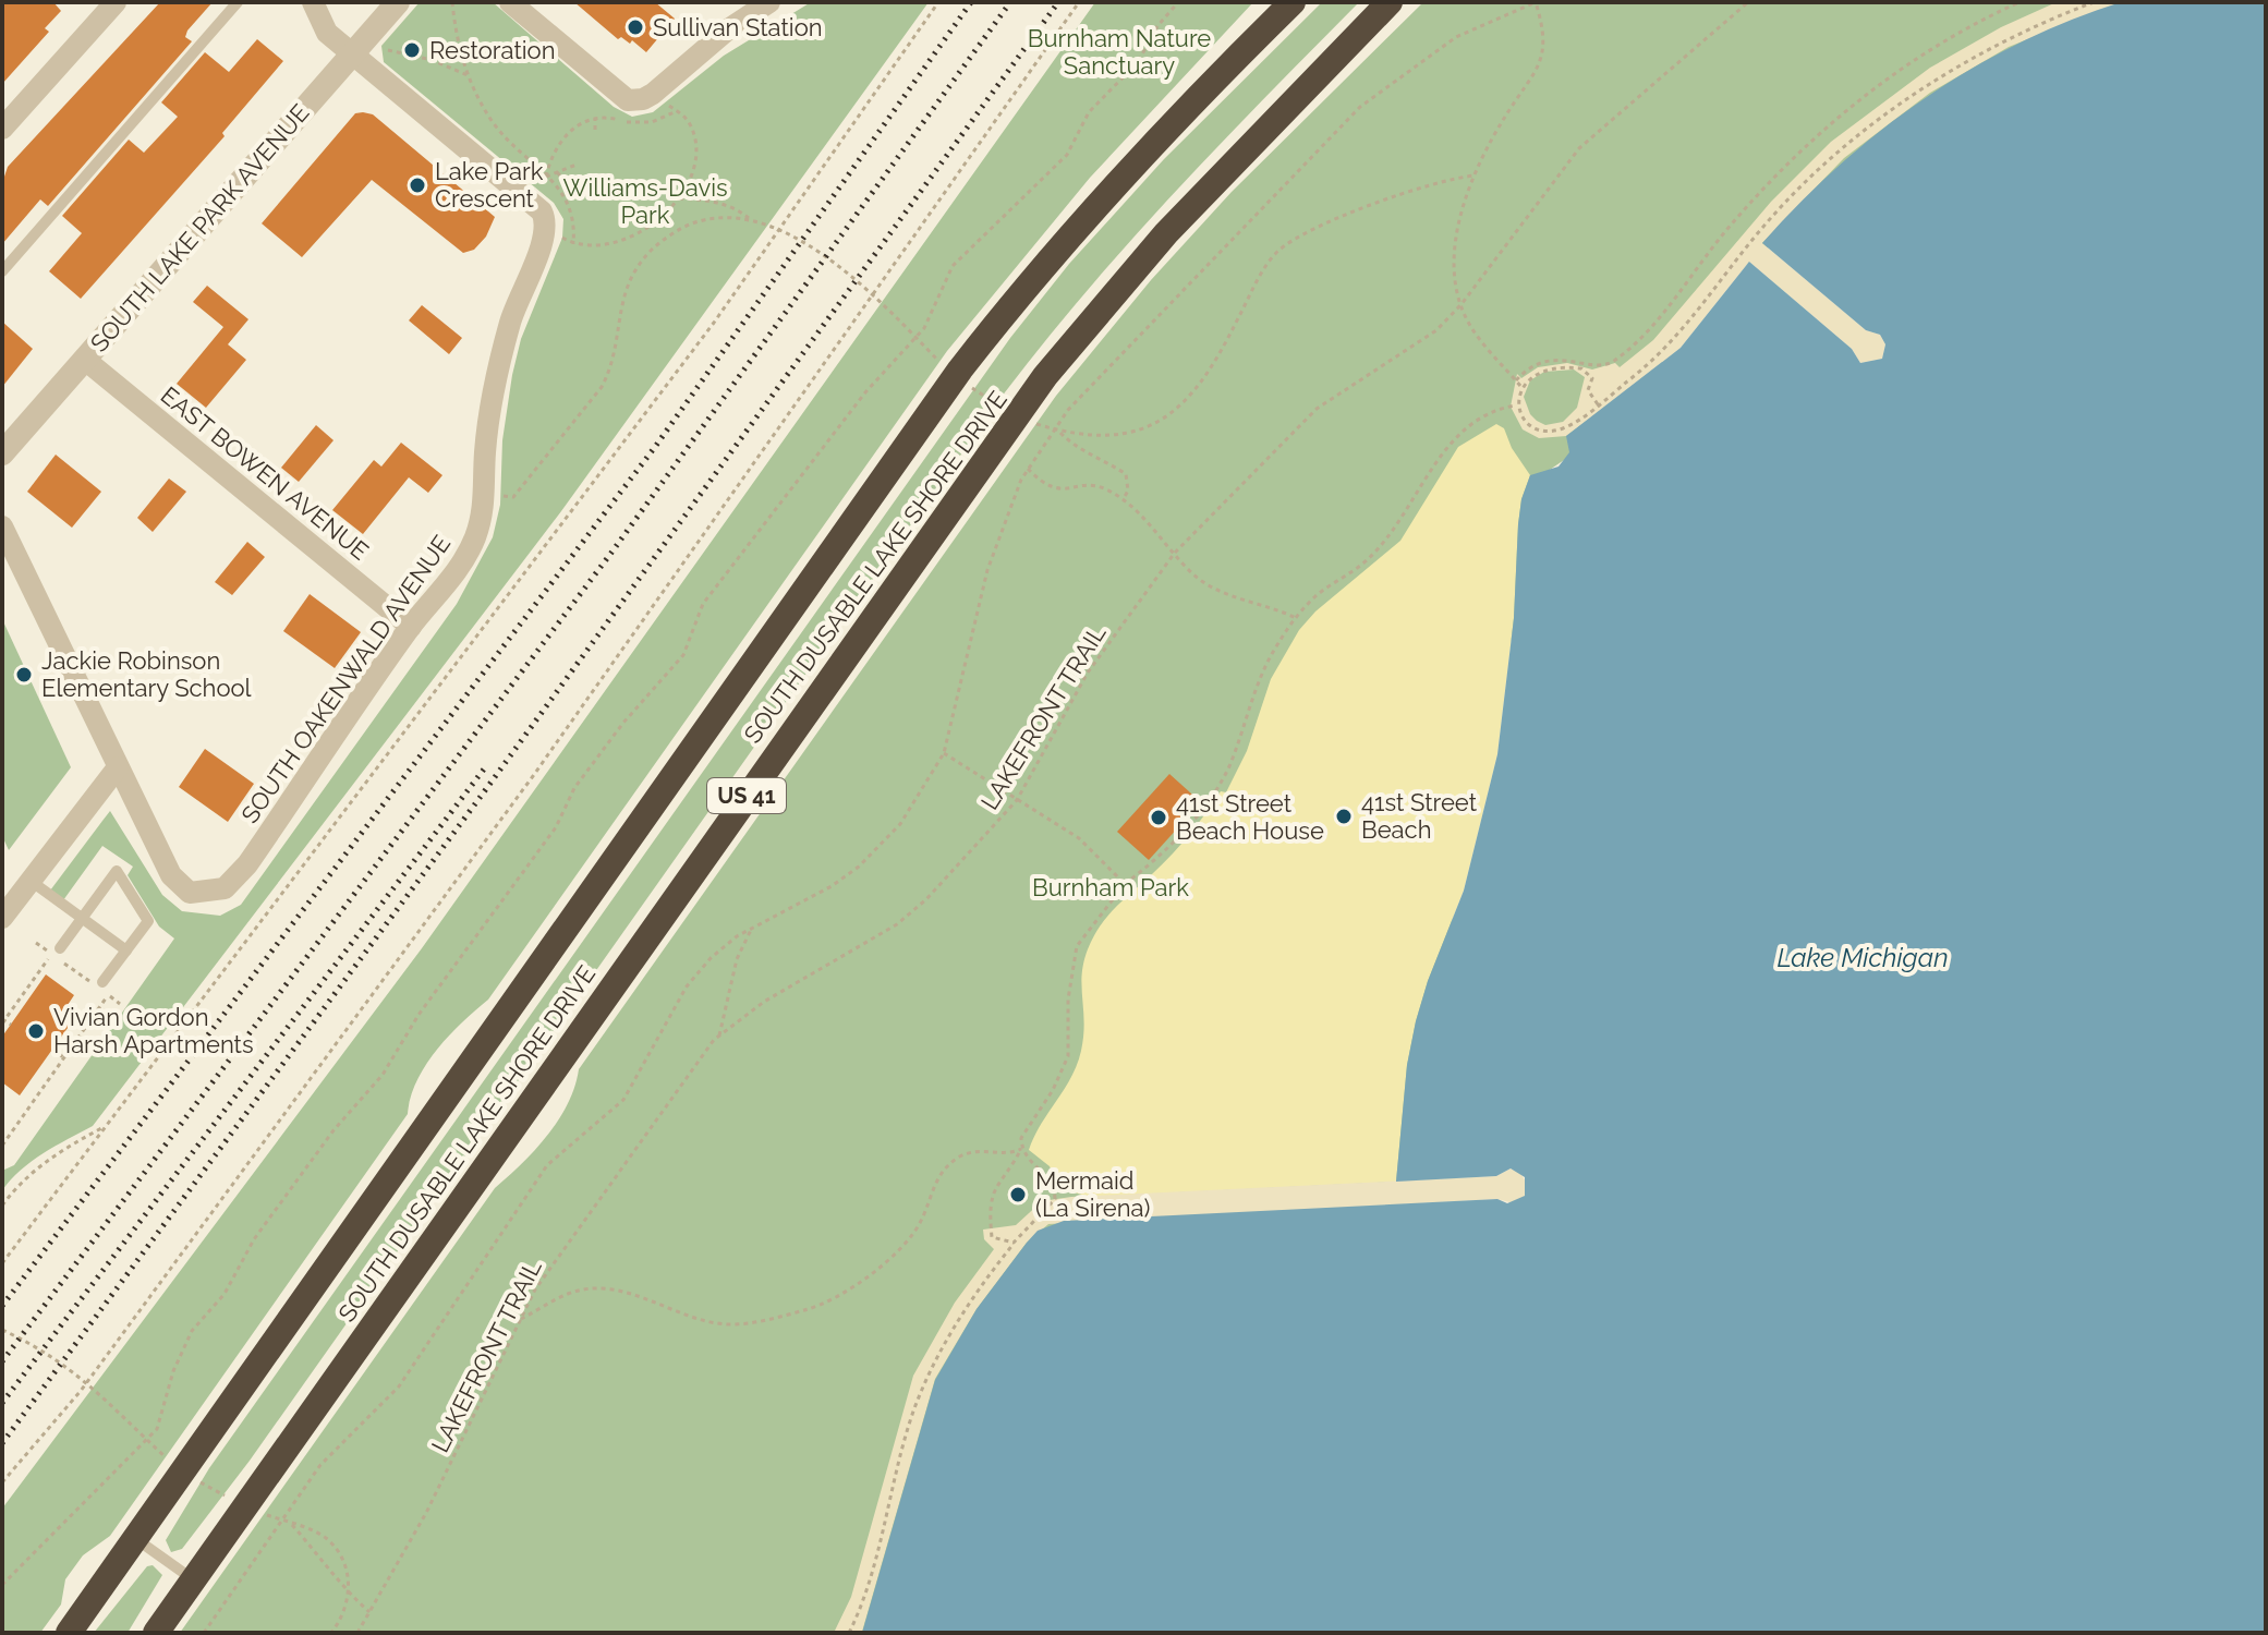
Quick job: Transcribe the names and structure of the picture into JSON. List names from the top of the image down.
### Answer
{
  "streets": {
    "highway": ["SOUTH DUSABLE LAKE SHORE DRIVE", "US 41"],
    "street": ["SOUTH LAKE PARK AVENUE", "EAST BOWEN AVENUE", "SOUTH OAKENWALD AVENUE"],
    "path": ["LAKEFRONT TRAIL"]
  },
  "crossings": [
    ["SOUTH LAKE PARK AVENUE", "EAST BOWEN AVENUE"],
    ["SOUTH LAKE PARK AVENUE", "SOUTH OAKENWALD AVENUE"],
    ["EAST BOWEN AVENUE", "SOUTH OAKENWALD AVENUE"]
  ],
  "water": ["Lake Michigan"],
  "parks": ["Burnham Nature Sanctuary", "Williams-Davis Park", "Burnham Park"],
  "places": [
    "Sullivan Station",
    "Restoration",
    "Lake Park Crescent",
    "Jackie Robinson Elementary School",
    "41st Street Beach",
    "41st Street Beach House",
    "Vivian Gordon Harsh Apartments",
    "Mermaid (La Sirena)"
  ]
}
